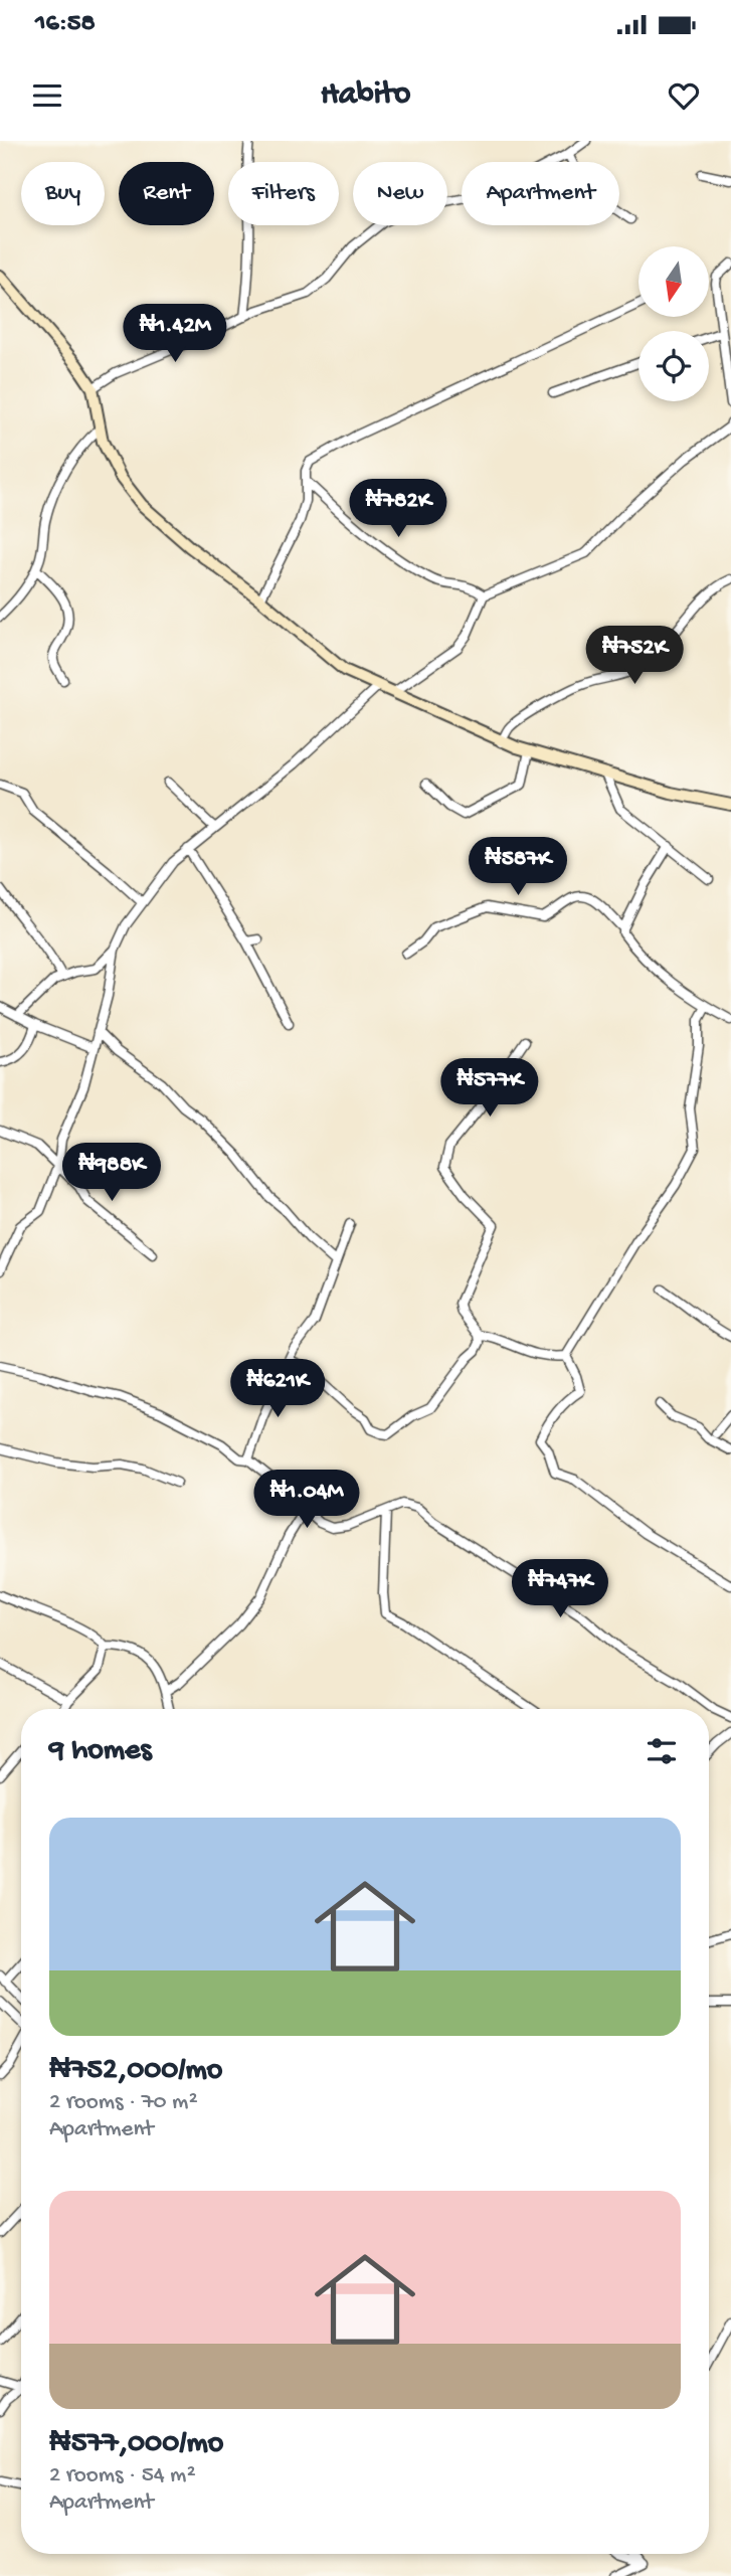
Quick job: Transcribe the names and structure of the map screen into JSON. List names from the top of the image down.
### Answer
{
  "north": "bottom",
  "page": {
    "status": "16:58",
    "header": "Habito",
    "chip": [
      "Buy",
      "Rent",
      "Filters",
      "New",
      "Apartment"
    ],
    "price": [
      "₦1.42M",
      "₦782K",
      "₦752K",
      "₦587K",
      "₦577K",
      "₦988K",
      "₦621K",
      "₦1.04M",
      "₦747K"
    ],
    "heading": "9 homes",
    "list": [
      {
        "name": "₦752,000/mo",
        "note": "2 rooms · 70 m² · Apartment"
      },
      {
        "name": "₦577,000/mo",
        "note": "2 rooms · 54 m² · Apartment"
      }
    ]
  }
}
